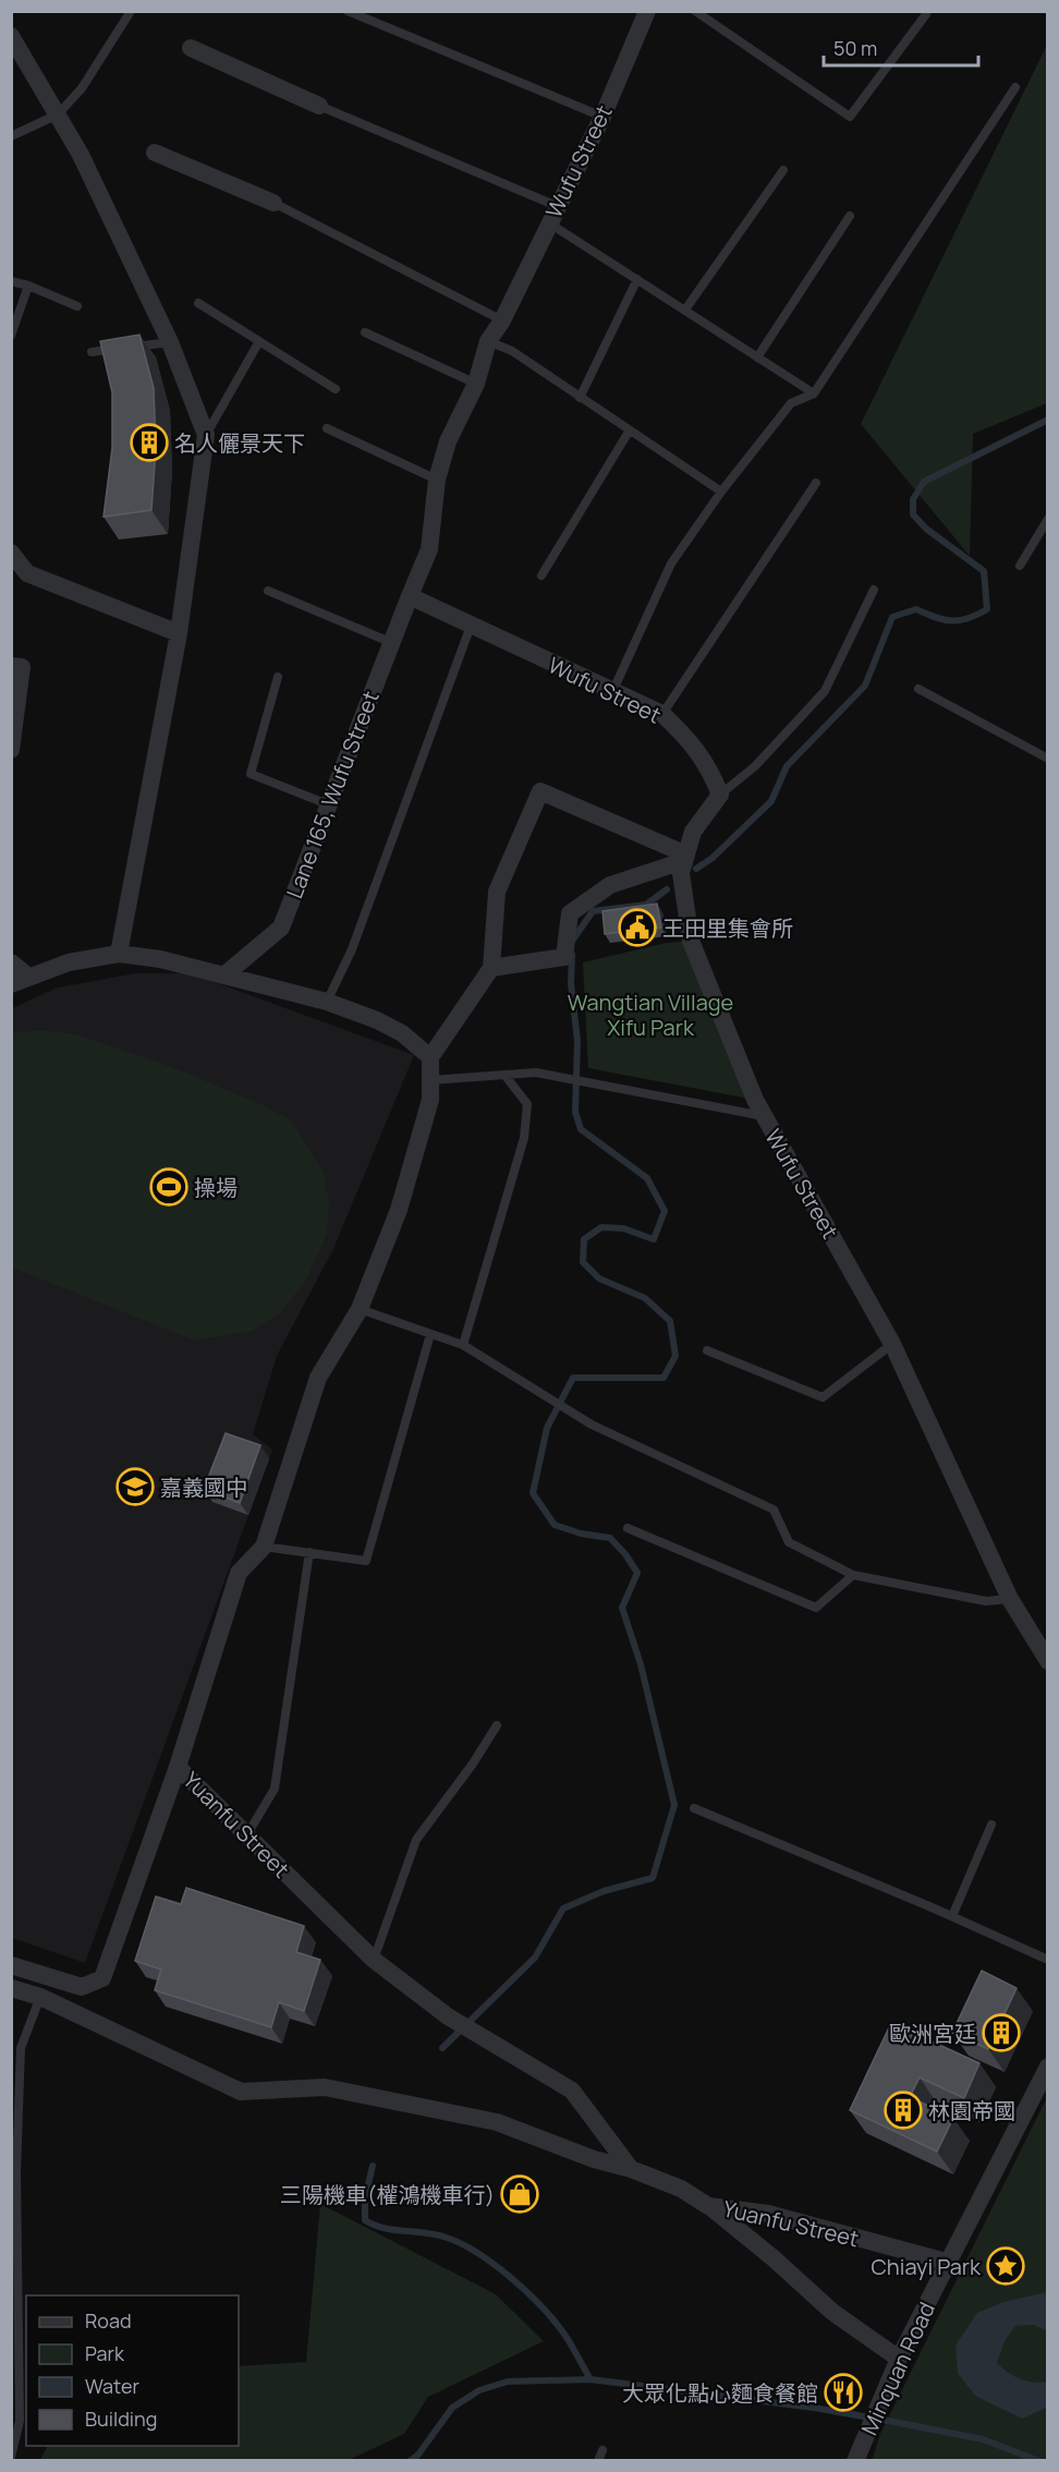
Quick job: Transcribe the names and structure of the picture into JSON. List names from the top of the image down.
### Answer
{
  "streets": {
    "street": [
      "Wufu Street",
      "Lane 165, Wufu Street",
      "Yuanfu Street",
      "Minquan Road"
    ]
  },
  "crossings": [
    ["Wufu Street", "Lane 165, Wufu Street"],
    ["Yuanfu Street", "Minquan Road"]
  ],
  "parks": ["Wangtian Village Xifu Park"],
  "places": {
    "building": ["名人儷景天下", "歐洲宮廷", "林園帝國"],
    "public building": ["王田里集會所"],
    "sports": ["操場"],
    "school or university": ["嘉義國中"],
    "shop": ["三陽機車(權鴻機車行)"],
    "place": ["Chiayi Park"],
    "restaurant": ["大眾化點心麵食餐館"]
  },
  "legend": [
    "Road",
    "Park",
    "Water",
    "Building"
  ],
  "scale_bar": "50 m"
}
